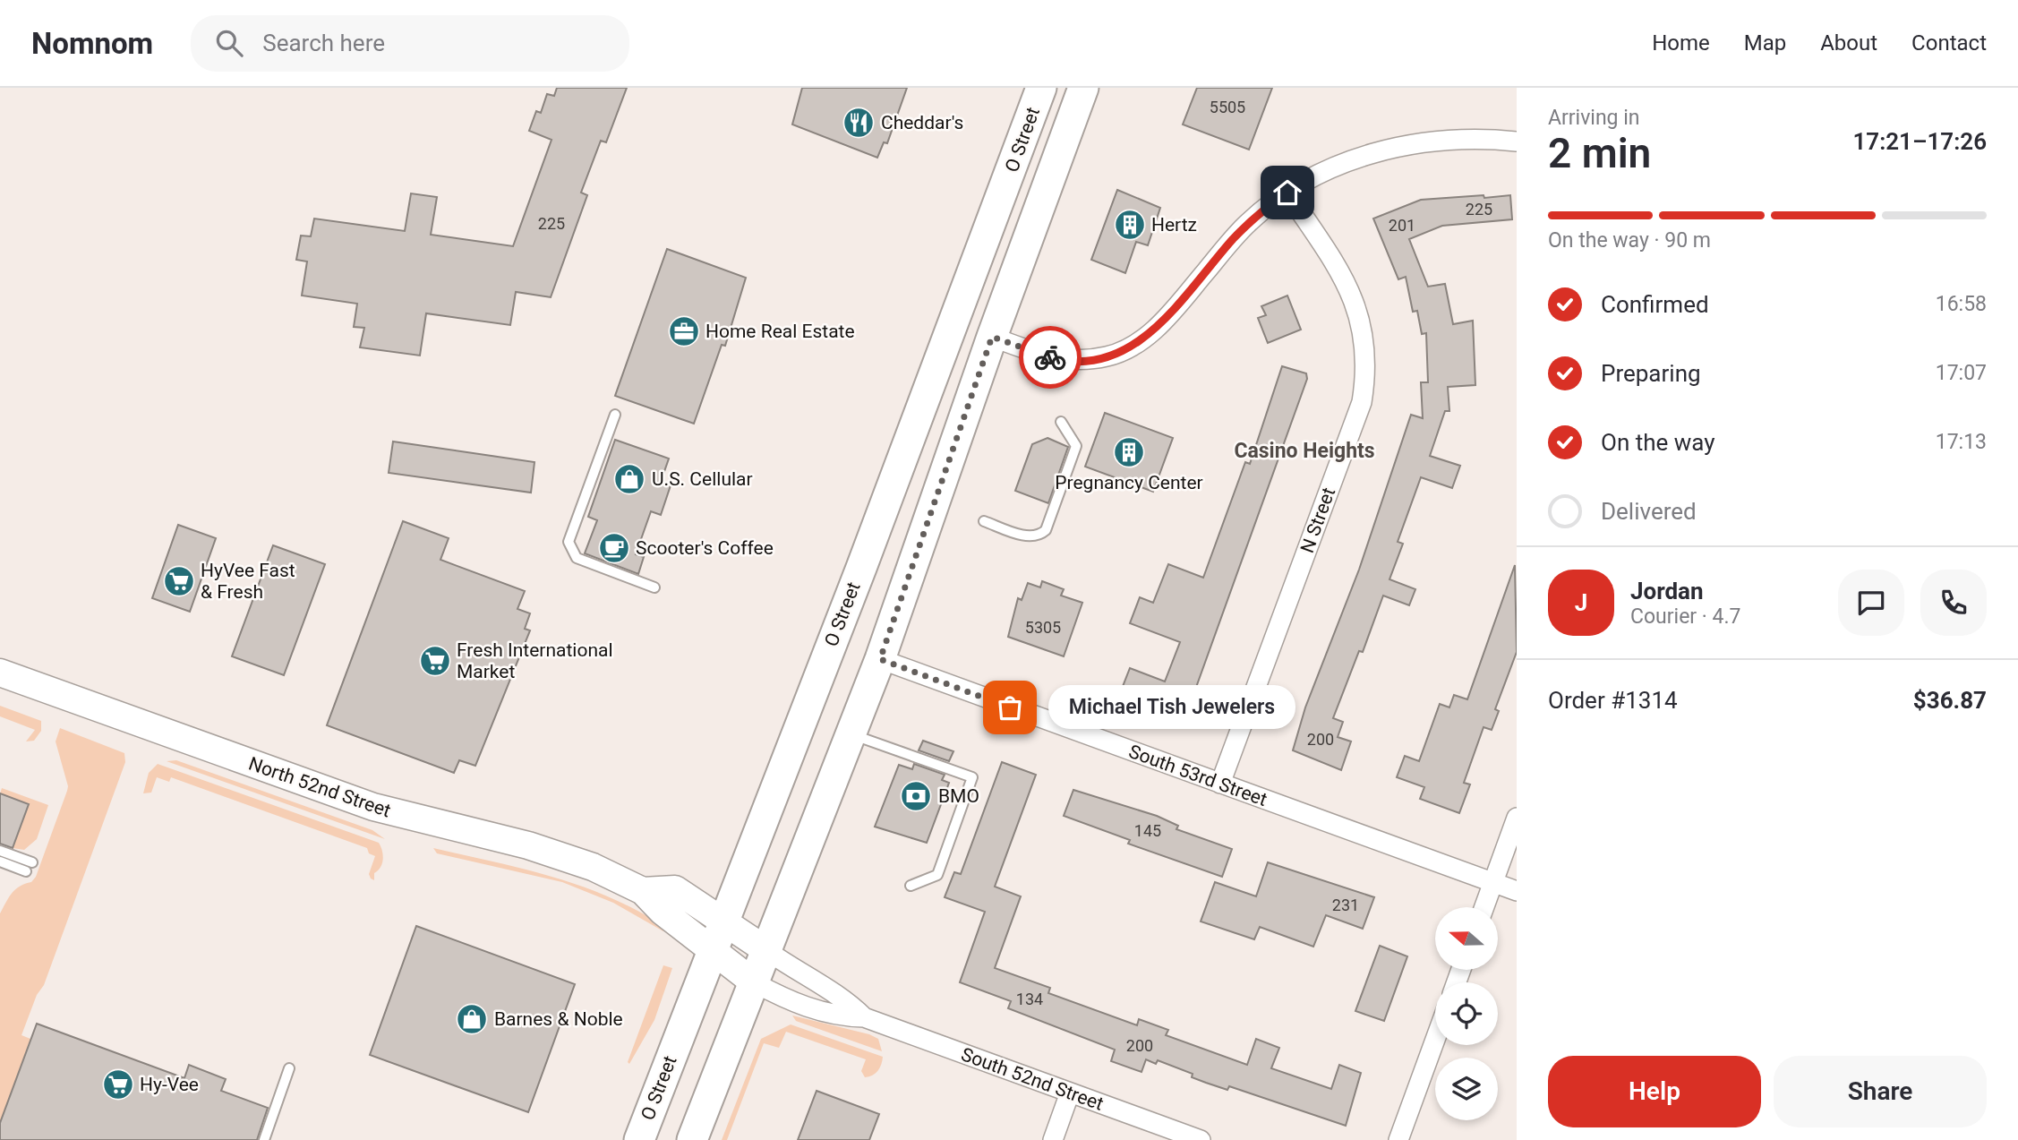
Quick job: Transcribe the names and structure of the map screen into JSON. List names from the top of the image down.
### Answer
{
  "streets": {
    "main road": ["O Street"],
    "street": [
      "N Street",
      "South 53rd Street",
      "North 52nd Street",
      "South 52nd Street"
    ]
  },
  "crossings": [
    ["O Street", "South 53rd Street"],
    ["O Street", "North 52nd Street"],
    ["O Street", "South 52nd Street"],
    ["N Street", "South 53rd Street"],
    ["North 52nd Street", "South 52nd Street"]
  ],
  "districts": ["Casino Heights"],
  "places": {
    "restaurant": ["Cheddar's"],
    "building": ["Hertz", "Pregnancy Center"],
    "office": ["Home Real Estate"],
    "shop": ["U.S. Cellular", "Barnes & Noble"],
    "cafe": ["Scooter's Coffee"],
    "supermarket": ["HyVee Fast & Fresh", "Fresh International Market", "Hy-Vee"],
    "other": ["Michael Tish Jewelers"],
    "bank": ["BMO"]
  },
  "house_numbers": [
    "5505",
    "225",
    "225",
    "201",
    "5305",
    "200",
    "145",
    "231",
    "134",
    "200"
  ],
  "north": "left",
  "page": {
    "header": "Nomnom",
    "search": "Search here",
    "nav": [
      "Home",
      "Map",
      "About",
      "Contact"
    ],
    "heading": ["2 min", "Arriving in", "17:21–17:26"],
    "panel": [
      "Jordan",
      "Courier · 4.7",
      "Order #1314",
      "$36.87"
    ],
    "bar": "On the way · 90 m",
    "list": [
      ["Confirmed", "16:58"],
      ["Preparing", "17:07"],
      ["On the way", "17:13"],
      "Delivered"
    ],
    "round": "J",
    "bubble": "Michael Tish Jewelers",
    "buttons": ["Help", "Share"]
  }
}
